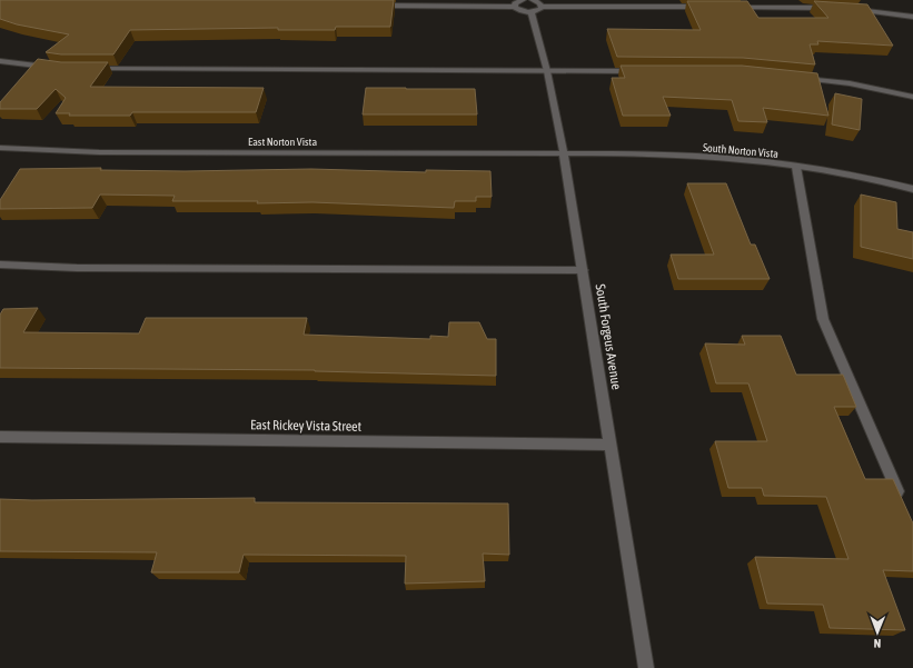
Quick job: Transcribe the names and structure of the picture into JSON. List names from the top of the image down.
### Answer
{
  "streets": {
    "street": [
      "East Norton Vista",
      "South Norton Vista",
      "South Forgeus Avenue",
      "East Rickey Vista Street"
    ]
  },
  "crossings": [
    ["East Norton Vista", "South Norton Vista"],
    ["East Norton Vista", "South Forgeus Avenue"],
    ["South Norton Vista", "South Forgeus Avenue"],
    ["South Forgeus Avenue", "East Rickey Vista Street"]
  ],
  "north": "bottom"
}
